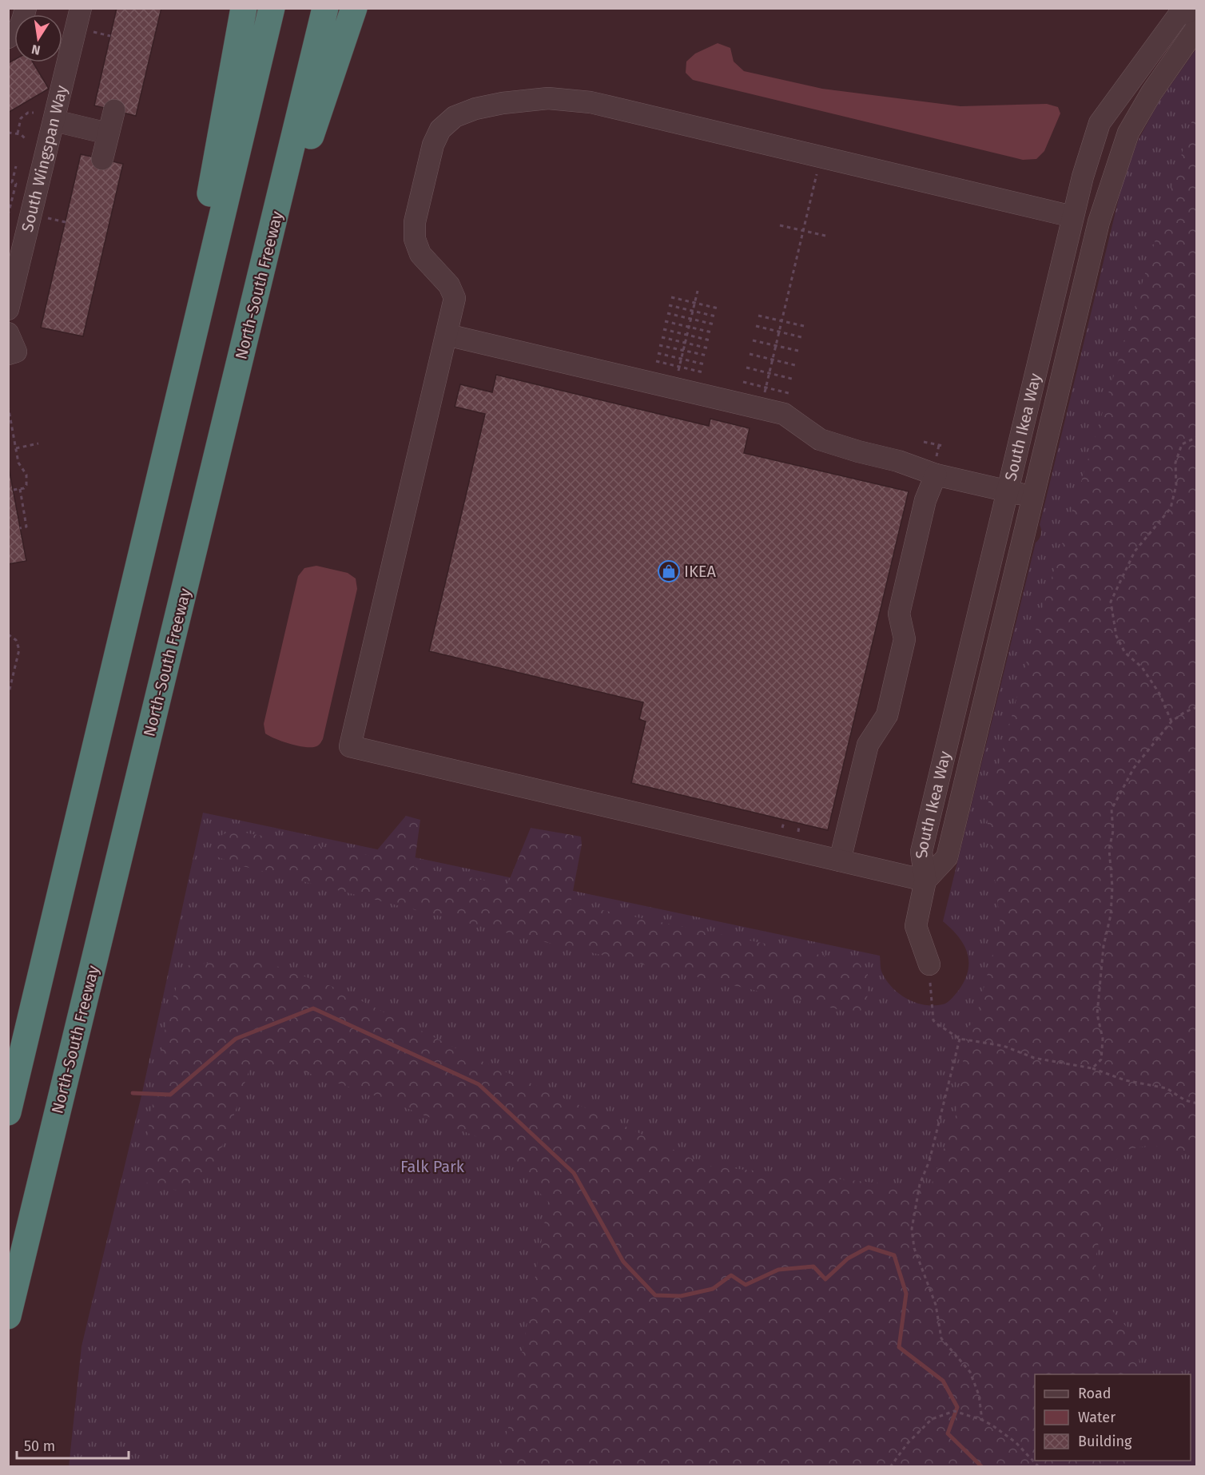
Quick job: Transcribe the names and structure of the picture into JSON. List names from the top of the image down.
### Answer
{
  "streets": {
    "highway": ["North-South Freeway"],
    "street": ["South Wingspan Way", "South Ikea Way"]
  },
  "parks": ["Falk Park"],
  "places": {
    "shop": ["IKEA"]
  },
  "legend": ["Road", "Water", "Building"],
  "scale_bar": "50 m",
  "north": "bottom"
}
